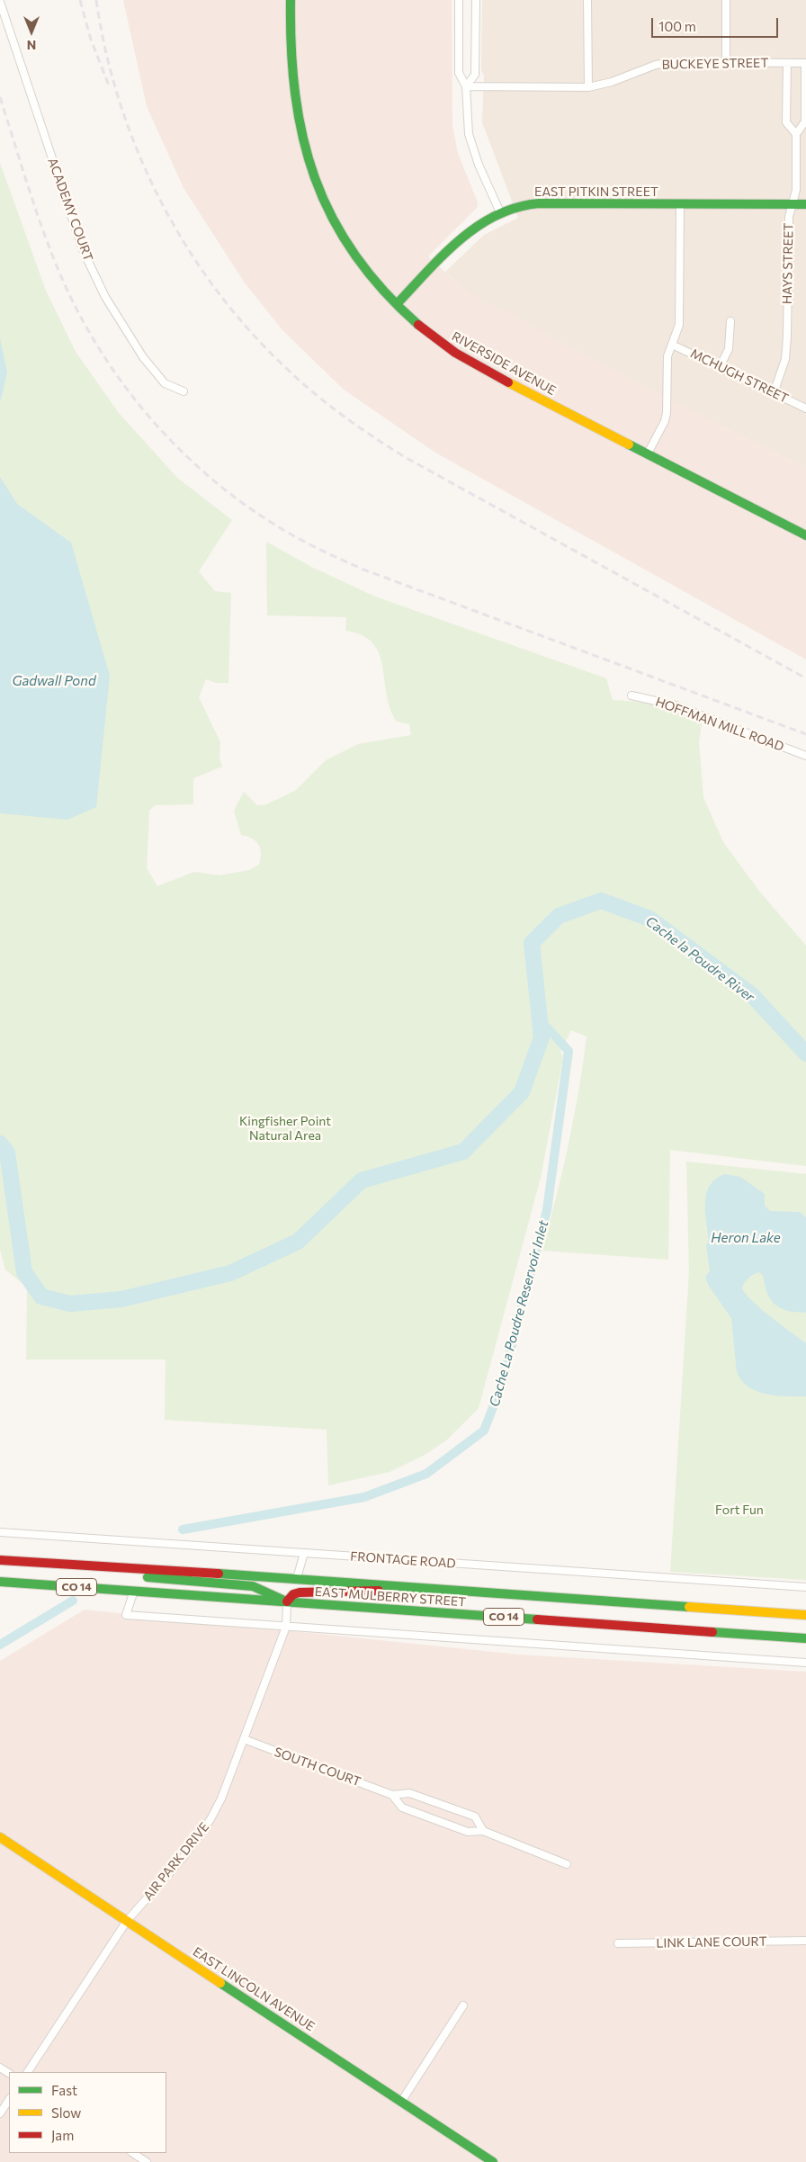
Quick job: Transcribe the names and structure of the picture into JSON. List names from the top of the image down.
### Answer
{
  "streets": {
    "main road": [
      "EAST PITKIN STREET",
      "RIVERSIDE AVENUE",
      "CO 14",
      "EAST MULBERRY STREET",
      "EAST LINCOLN AVENUE"
    ],
    "street": [
      "BUCKEYE STREET",
      "ACADEMY COURT",
      "HAYS STREET",
      "MCHUGH STREET",
      "HOFFMAN MILL ROAD",
      "FRONTAGE ROAD",
      "SOUTH COURT",
      "AIR PARK DRIVE",
      "LINK LANE COURT"
    ]
  },
  "crossings": [
    ["BUCKEYE STREET", "HAYS STREET"],
    ["EAST PITKIN STREET", "HAYS STREET"],
    ["EAST PITKIN STREET", "RIVERSIDE AVENUE"],
    ["HAYS STREET", "MCHUGH STREET"],
    ["EAST MULBERRY STREET", "AIR PARK DRIVE"],
    ["SOUTH COURT", "AIR PARK DRIVE"],
    ["AIR PARK DRIVE", "EAST LINCOLN AVENUE"]
  ],
  "water": [
    "Gadwall Pond",
    "Cache la Poudre River",
    "Heron Lake",
    "Cache La Poudre Reservoir Inlet"
  ],
  "parks": ["Kingfisher Point Natural Area", "Fort Fun"],
  "legend": ["Fast", "Slow", "Jam"],
  "scale_bar": "100 m",
  "north": "bottom"
}
